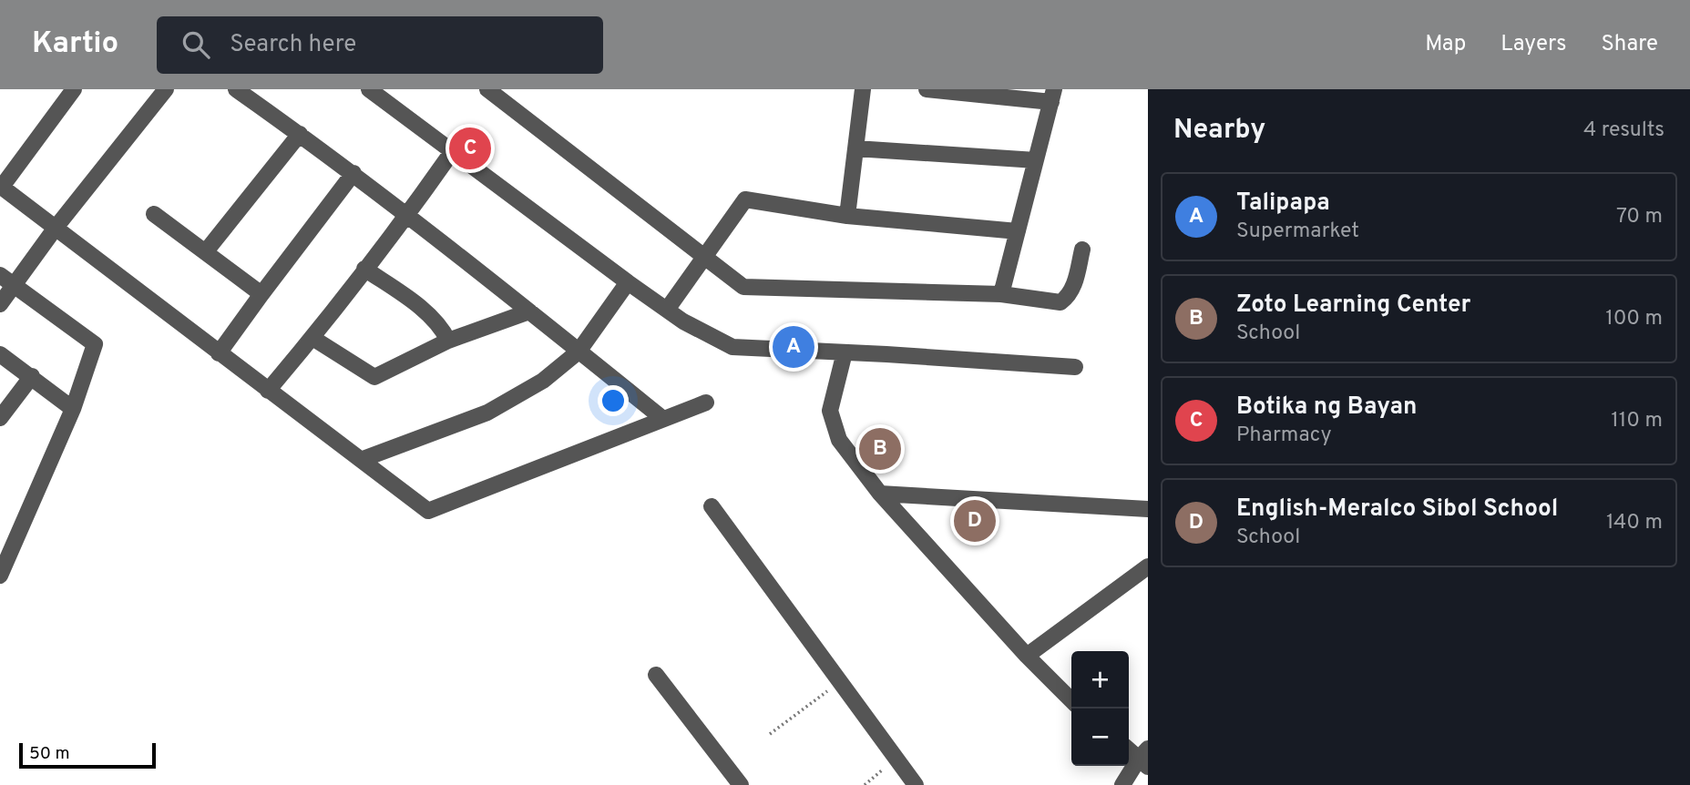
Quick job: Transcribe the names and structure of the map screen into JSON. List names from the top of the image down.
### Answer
{
  "scale_bar": "50 m",
  "page": {
    "header": "Kartio",
    "search": "Search here",
    "nav": ["Map", "Layers", "Share"],
    "heading": ["Nearby", "4 results"],
    "pins": [
      "C",
      "A",
      "B",
      "D"
    ],
    "list": [
      {
        "mark": "A",
        "name": "Talipapa",
        "note": "Supermarket",
        "value": "70 m"
      },
      {
        "mark": "B",
        "name": "Zoto Learning Center",
        "note": "School",
        "value": "100 m"
      },
      {
        "mark": "C",
        "name": "Botika ng Bayan",
        "note": "Pharmacy",
        "value": "110 m"
      },
      {
        "mark": "D",
        "name": "English-Meralco Sibol School",
        "note": "School",
        "value": "140 m"
      }
    ],
    "map_buttons": ["+", "−"],
    "scale": "50 m"
  }
}
